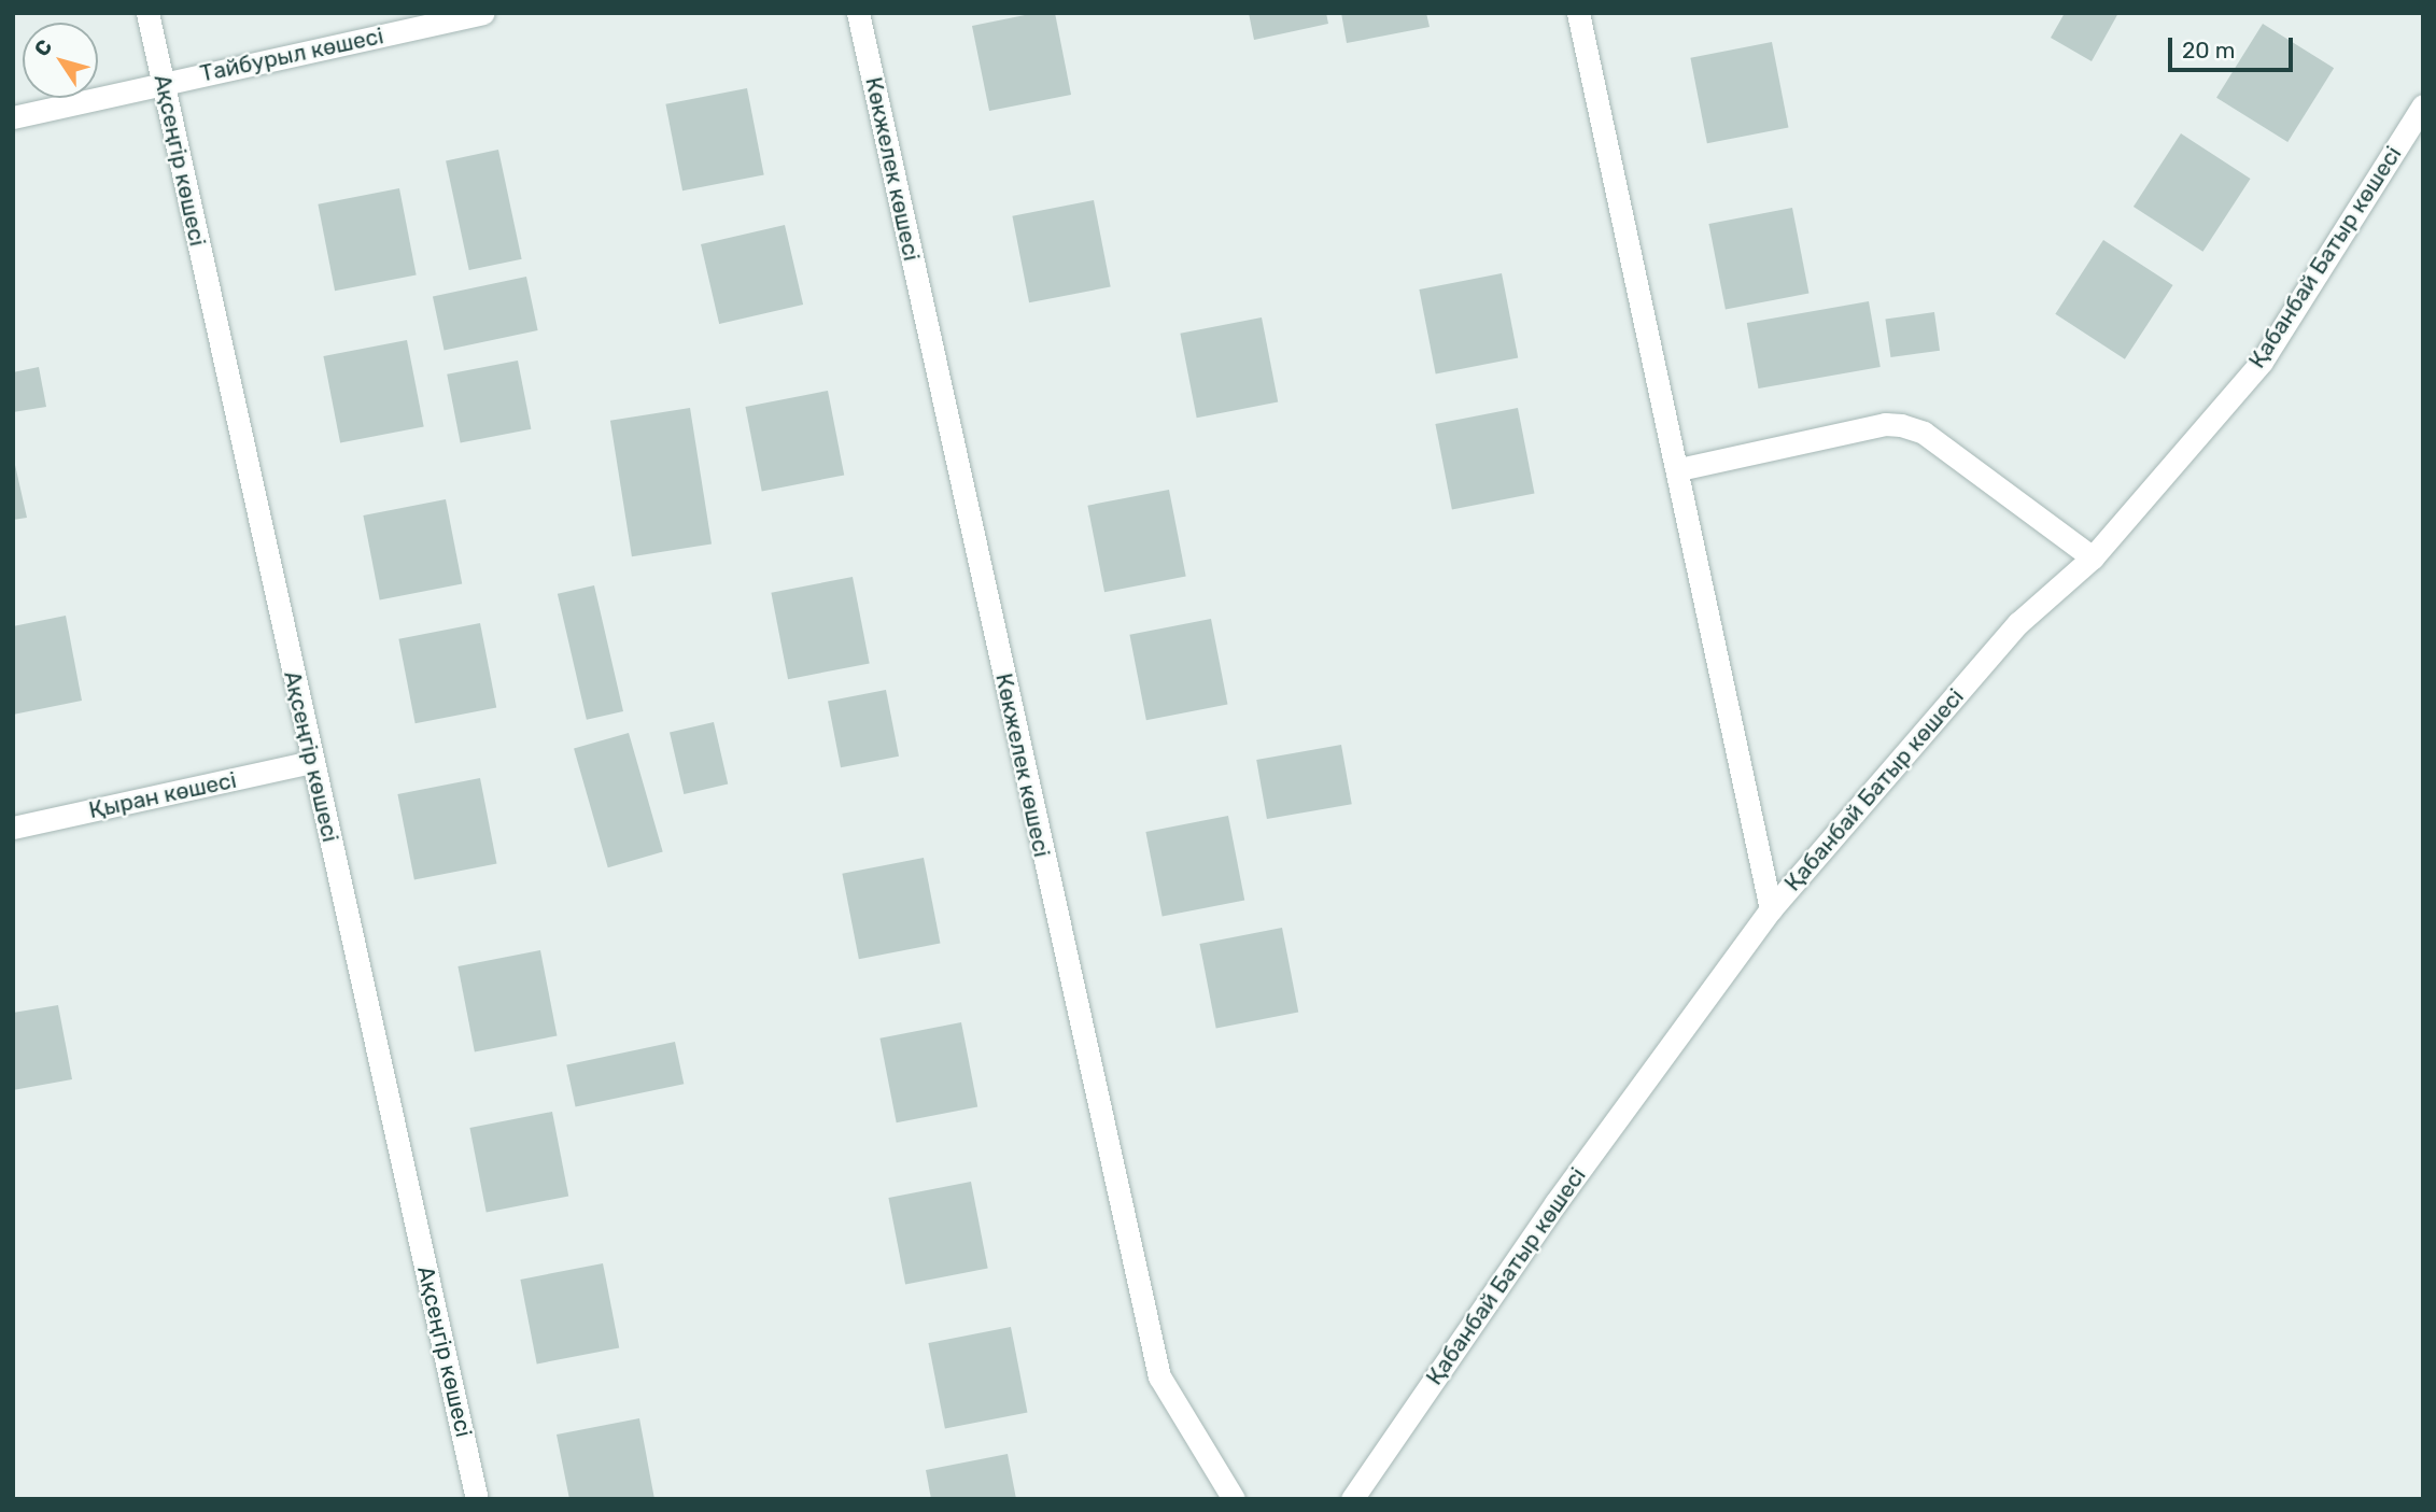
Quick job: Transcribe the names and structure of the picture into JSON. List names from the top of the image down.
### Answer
{
  "streets": {
    "street": [
      "Тайбурыл көшесі",
      "Ақсеңгір көшесі",
      "Көкжелек көшесі",
      "Қабанбай Батыр көшесі",
      "Қыран көшесі"
    ]
  },
  "crossings": [
    ["Тайбурыл көшесі", "Ақсеңгір көшесі"],
    ["Ақсеңгір көшесі", "Қыран көшесі"]
  ],
  "scale_bar": "20 m",
  "north": "top left"
}
